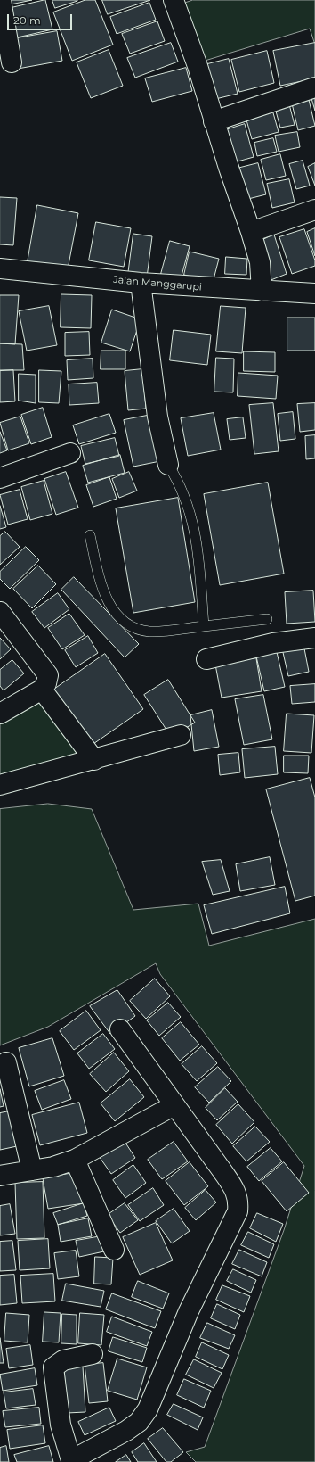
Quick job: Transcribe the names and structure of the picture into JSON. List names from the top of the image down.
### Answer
{
  "streets": {
    "street": ["Jalan Manggarupi"]
  },
  "scale_bar": "20 m"
}
